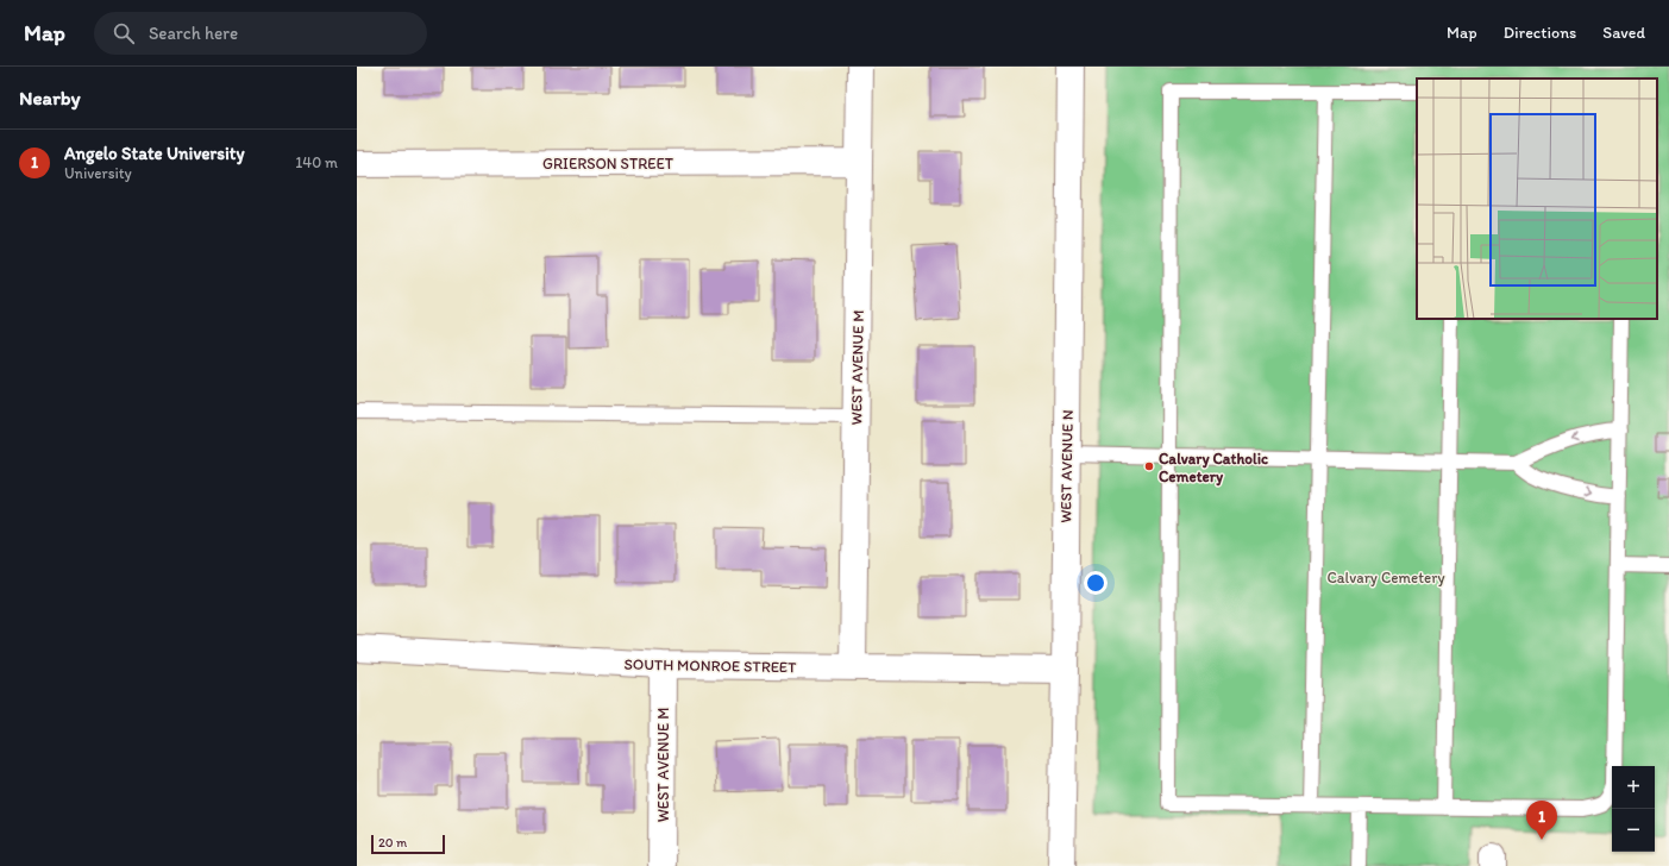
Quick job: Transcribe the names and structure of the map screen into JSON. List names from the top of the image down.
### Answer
{
  "streets": {
    "street": [
      "GRIERSON STREET",
      "WEST AVENUE M",
      "WEST AVENUE N",
      "SOUTH MONROE STREET"
    ]
  },
  "crossings": [
    ["GRIERSON STREET", "WEST AVENUE M"],
    ["WEST AVENUE M", "SOUTH MONROE STREET"],
    ["WEST AVENUE N", "SOUTH MONROE STREET"]
  ],
  "parks": ["Calvary Cemetery"],
  "places": ["Calvary Catholic Cemetery"],
  "scale_bar": "20 m",
  "page": {
    "header": "Map",
    "search": "Search here",
    "nav": ["Map", "Directions", "Saved"],
    "heading": "Nearby",
    "list": [
      {
        "mark": "1",
        "name": "Angelo State University",
        "note": "University",
        "value": "140 m"
      }
    ],
    "map_buttons": ["+", "−"],
    "pins": "1",
    "scale": "20 m"
  }
}
